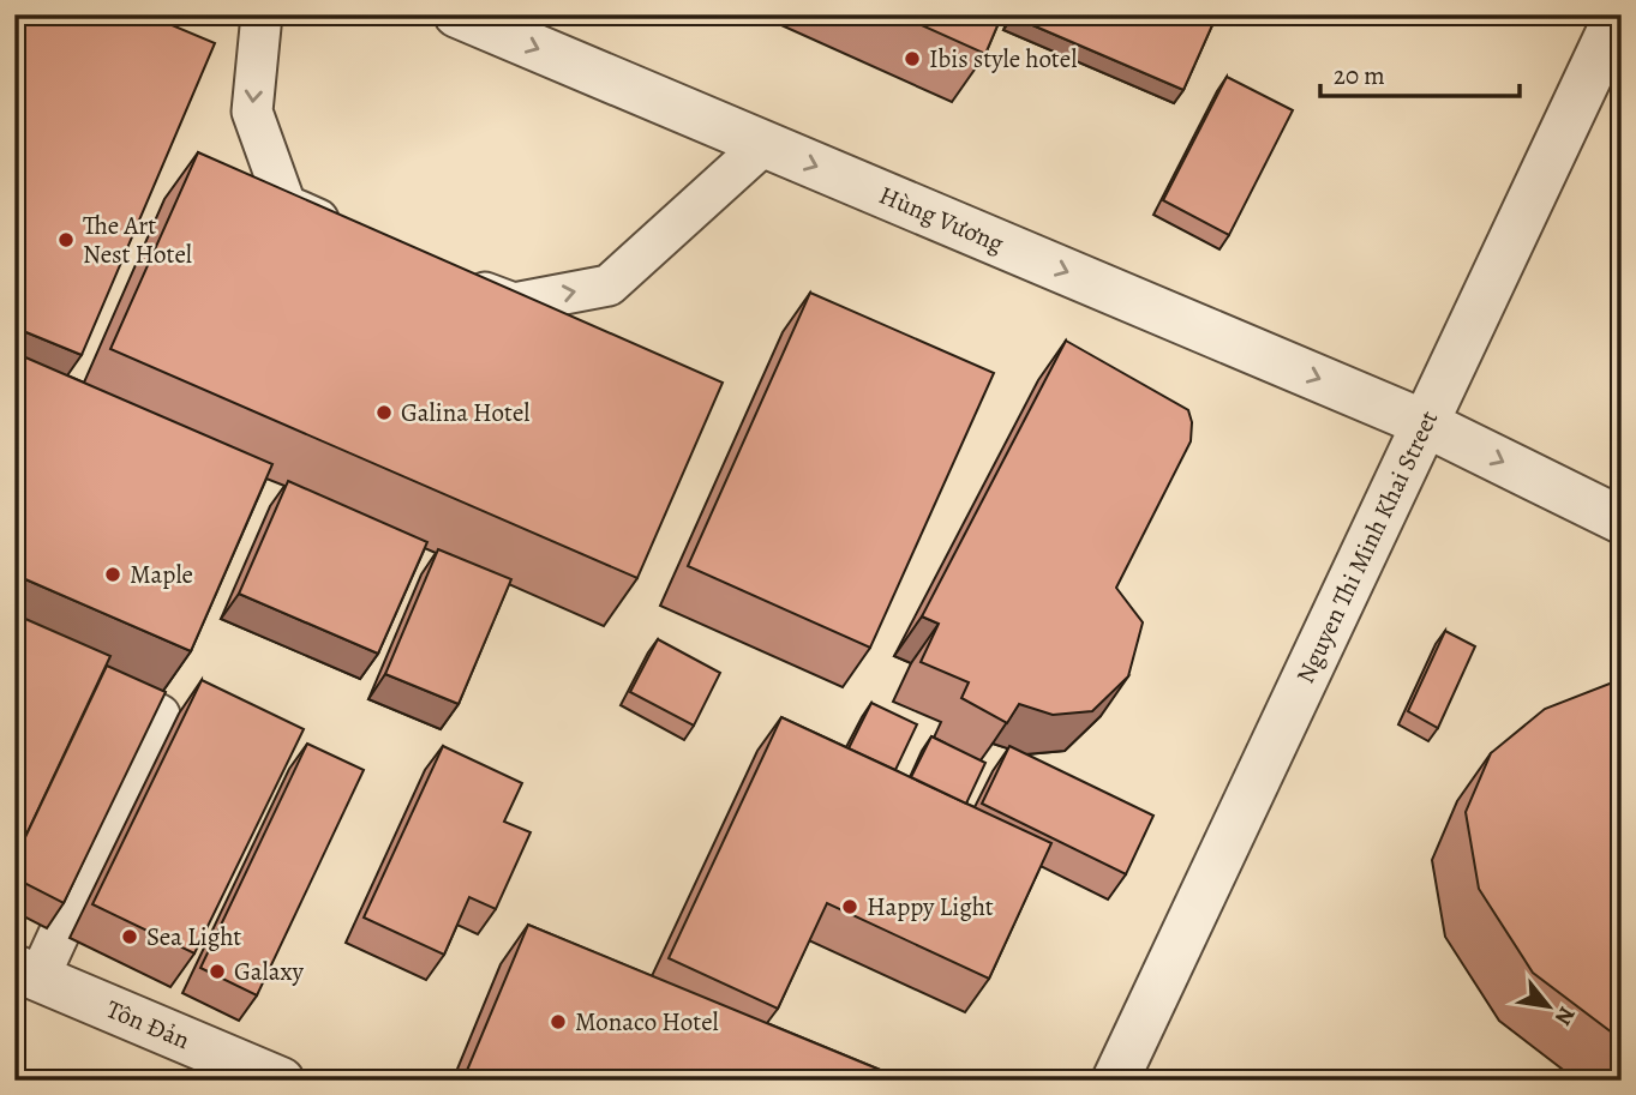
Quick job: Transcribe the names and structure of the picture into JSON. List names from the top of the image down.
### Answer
{
  "streets": {
    "street": ["Hùng Vương", "Nguyen Thi Minh Khai Street", "Tôn Đản"]
  },
  "crossings": [
    ["Hùng Vương", "Nguyen Thi Minh Khai Street"]
  ],
  "one_way": ["Hùng Vương"],
  "places": [
    "Ibis style hotel",
    "The Art Nest Hotel",
    "Galina Hotel",
    "Maple",
    "Happy Light",
    "Sea Light",
    "Galaxy",
    "Monaco Hotel"
  ],
  "scale_bar": "20 m",
  "north": "bottom right"
}
